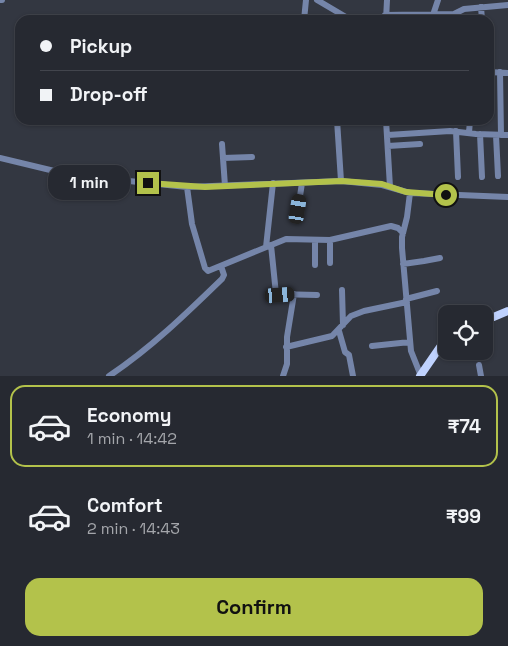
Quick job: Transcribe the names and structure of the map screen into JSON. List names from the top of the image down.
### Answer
{
  "page": {
    "banner": ["Pickup", "Drop-off"],
    "bubble": "1 min",
    "list": [
      {
        "name": "Economy",
        "note": "1 min · 14:42",
        "value": "₹74"
      },
      {
        "name": "Comfort",
        "note": "2 min · 14:43",
        "value": "₹99"
      }
    ],
    "buttons": "Confirm"
  }
}
